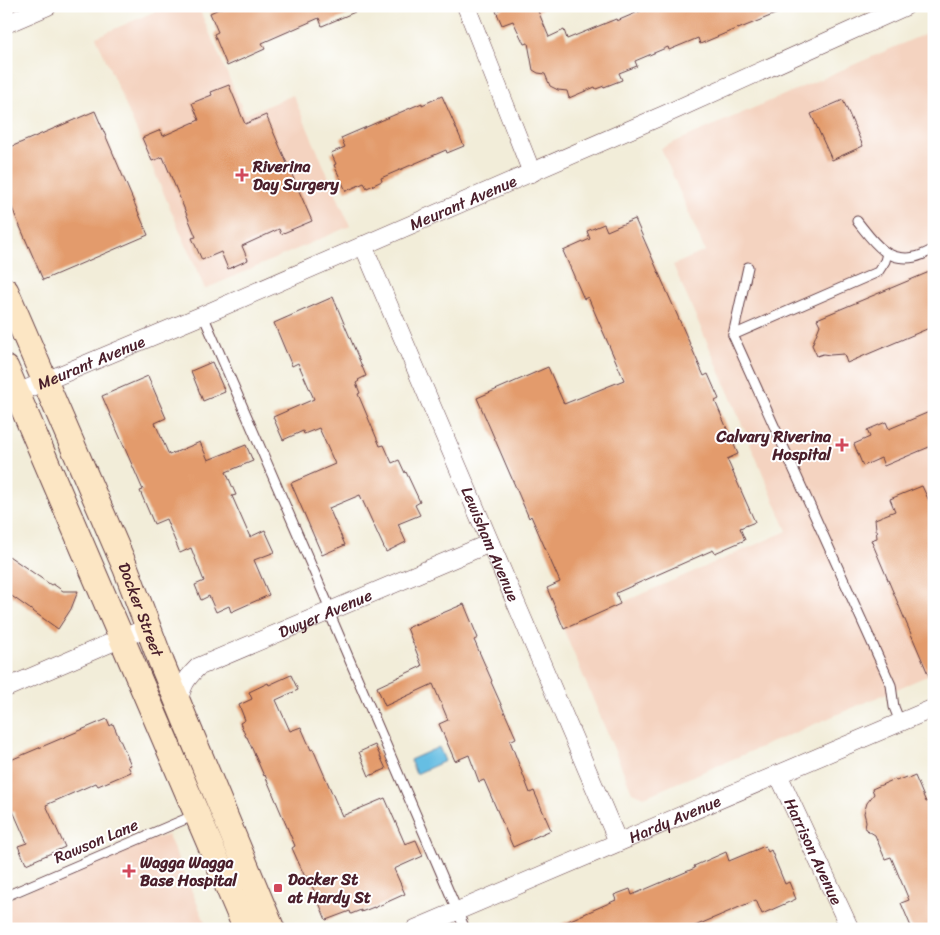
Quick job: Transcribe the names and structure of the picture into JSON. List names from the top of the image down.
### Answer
{
  "streets": {
    "main road": ["Docker Street"],
    "street": [
      "Meurant Avenue",
      "Lewisham Avenue",
      "Dwyer Avenue",
      "Hardy Avenue",
      "Harrison Avenue"
    ],
    "lane": ["Rawson Lane"]
  },
  "crossings": [
    ["Meurant Avenue", "Lewisham Avenue"],
    ["Meurant Avenue", "Docker Street"],
    ["Lewisham Avenue", "Dwyer Avenue"],
    ["Lewisham Avenue", "Hardy Avenue"],
    ["Docker Street", "Dwyer Avenue"],
    ["Docker Street", "Rawson Lane"],
    ["Hardy Avenue", "Harrison Avenue"]
  ],
  "places": {
    "health": ["Riverina Day Surgery", "Calvary Riverina Hospital", "Wagga Wagga Base Hospital"],
    "transit": ["Docker St at Hardy St"]
  }
}
